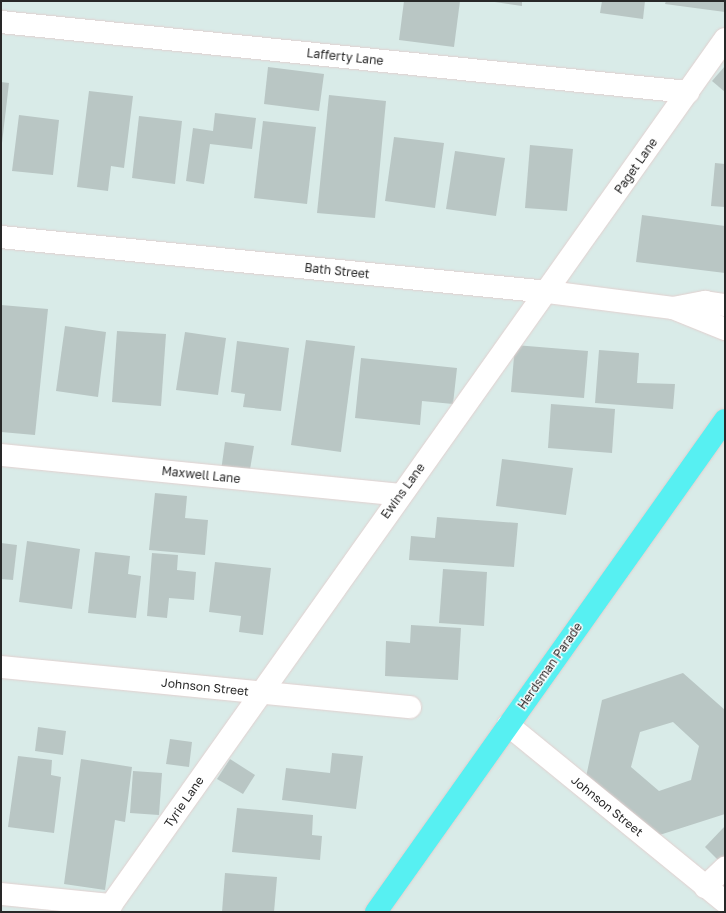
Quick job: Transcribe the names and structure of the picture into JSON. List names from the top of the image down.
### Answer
{
  "streets": {
    "main road": ["Herdsman Parade"],
    "street": [
      "Lafferty Lane",
      "Paget Lane",
      "Bath Street",
      "Maxwell Lane",
      "Ewins Lane",
      "Johnson Street",
      "Tyrie Lane"
    ]
  },
  "crossings": [
    ["Lafferty Lane", "Paget Lane"],
    ["Paget Lane", "Bath Street"],
    ["Paget Lane", "Ewins Lane"],
    ["Bath Street", "Ewins Lane"],
    ["Maxwell Lane", "Ewins Lane"],
    ["Ewins Lane", "Johnson Street"],
    ["Ewins Lane", "Tyrie Lane"],
    ["Herdsman Parade", "Johnson Street"],
    ["Johnson Street", "Tyrie Lane"]
  ]
}
